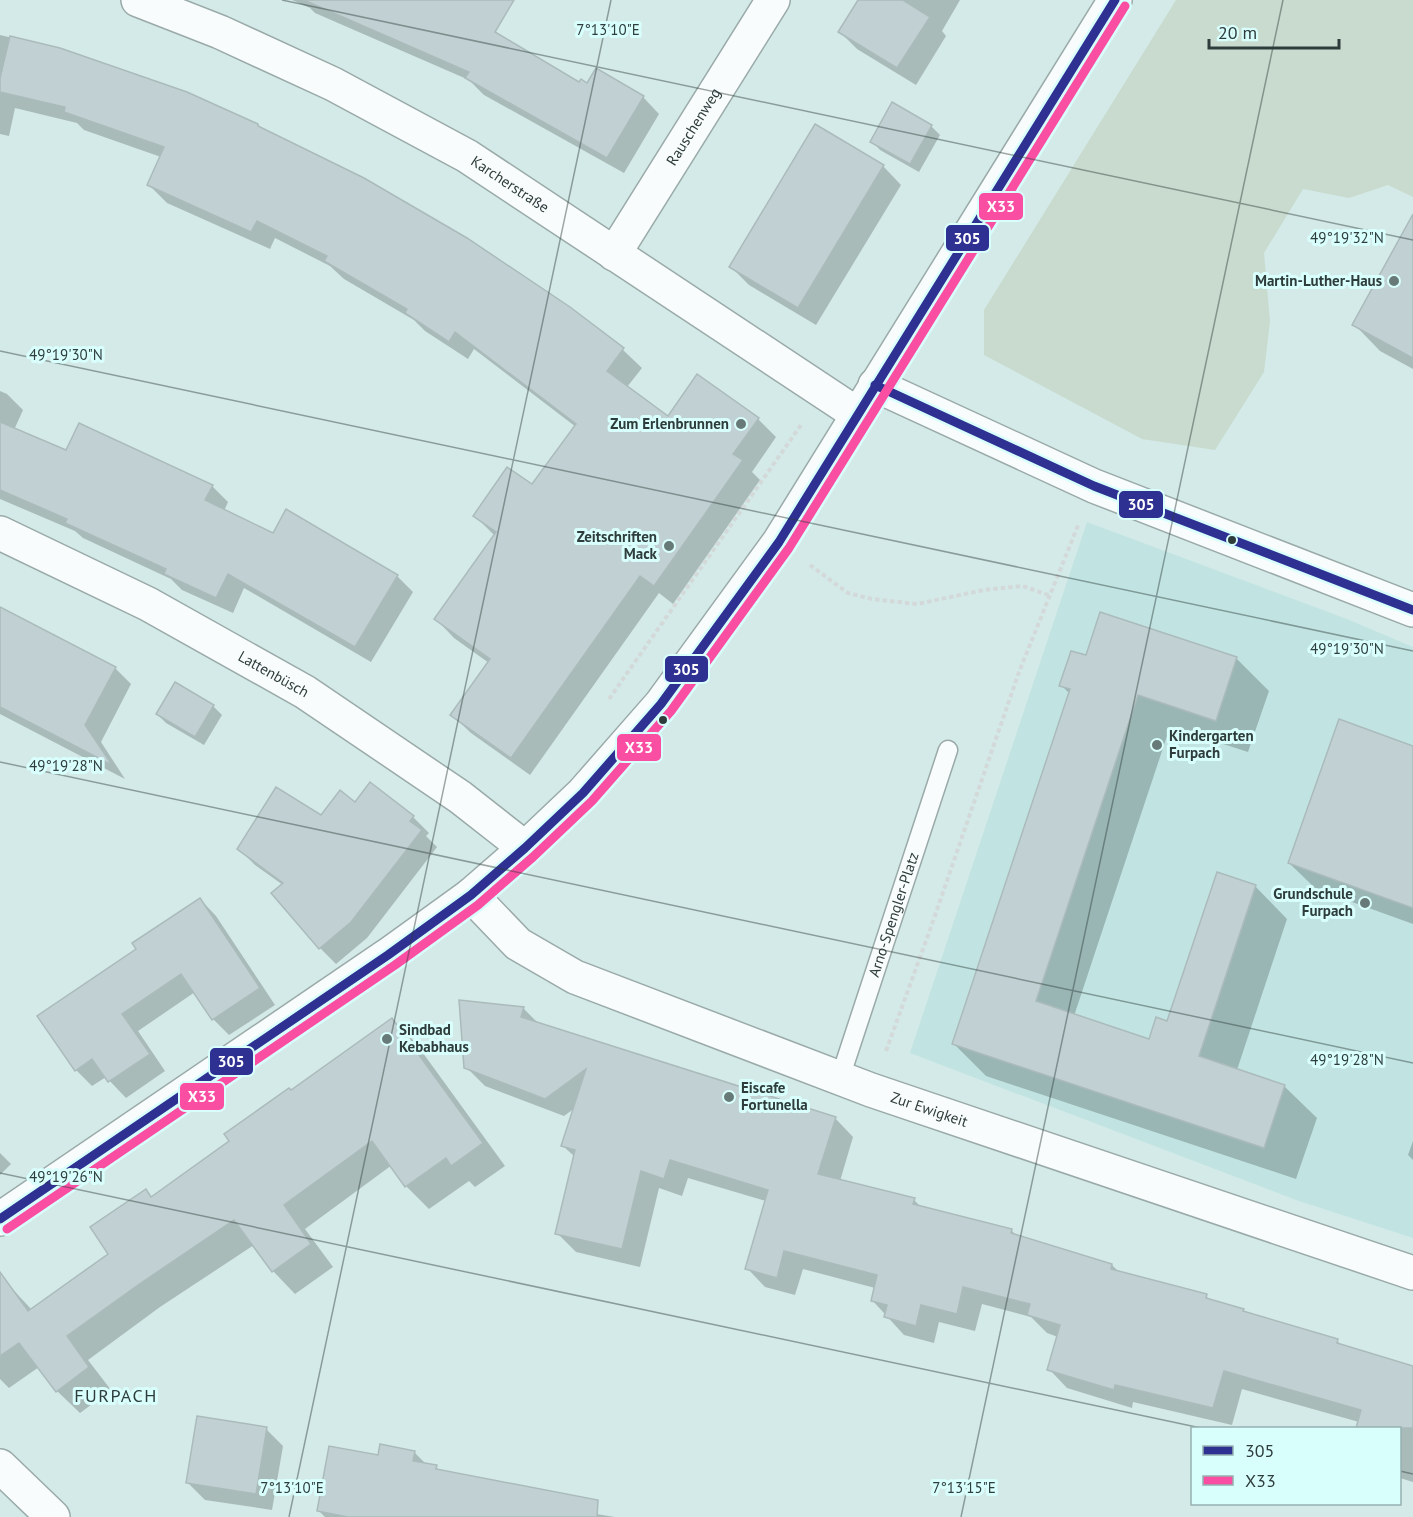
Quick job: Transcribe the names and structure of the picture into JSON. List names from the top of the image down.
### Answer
{
  "streets": {
    "street": [
      "Rauschenweg",
      "Karcherstraße",
      "Lattenbüsch",
      "Zur Ewigkeit"
    ],
    "lane": ["Arno-Spengler-Platz"]
  },
  "crossings": [
    ["Rauschenweg", "Karcherstraße"],
    ["Arno-Spengler-Platz", "Zur Ewigkeit"]
  ],
  "districts": ["FURPACH"],
  "places": [
    "Martin-Luther-Haus",
    "Zum Erlenbrunnen",
    "Zeitschriften Mack",
    "Kindergarten Furpach",
    "Grundschule Furpach",
    "Sindbad Kebabhaus",
    "Eiscafe Fortunella"
  ],
  "lines": ["transit line 305", "transit line X33"],
  "legend": ["305", "X33"],
  "scale_bar": "20 m",
  "coordinates": [
    "7°13'10\"E",
    "49°19'32\"N",
    "49°19'30\"N",
    "49°19'28\"N",
    "49°19'26\"N",
    "7°13'15\"E"
  ]
}
